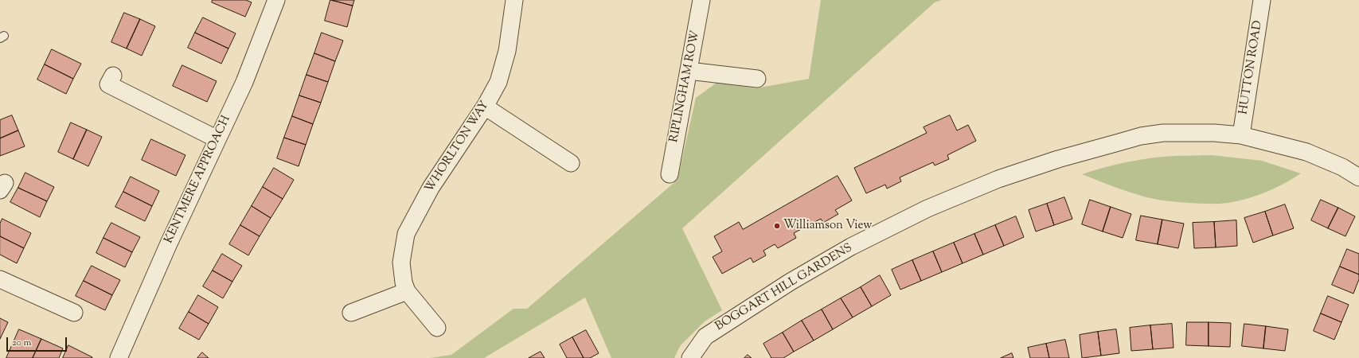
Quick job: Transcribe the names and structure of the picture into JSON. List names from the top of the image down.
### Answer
{
  "streets": {
    "street": [
      "HUTTON ROAD",
      "RIPLINGHAM ROW",
      "WHORLTON WAY",
      "KENTMERE APPROACH",
      "BOGGART HILL GARDENS"
    ]
  },
  "crossings": [
    ["HUTTON ROAD", "BOGGART HILL GARDENS"]
  ],
  "places": ["Williamson View"],
  "scale_bar": "20 m"
}
